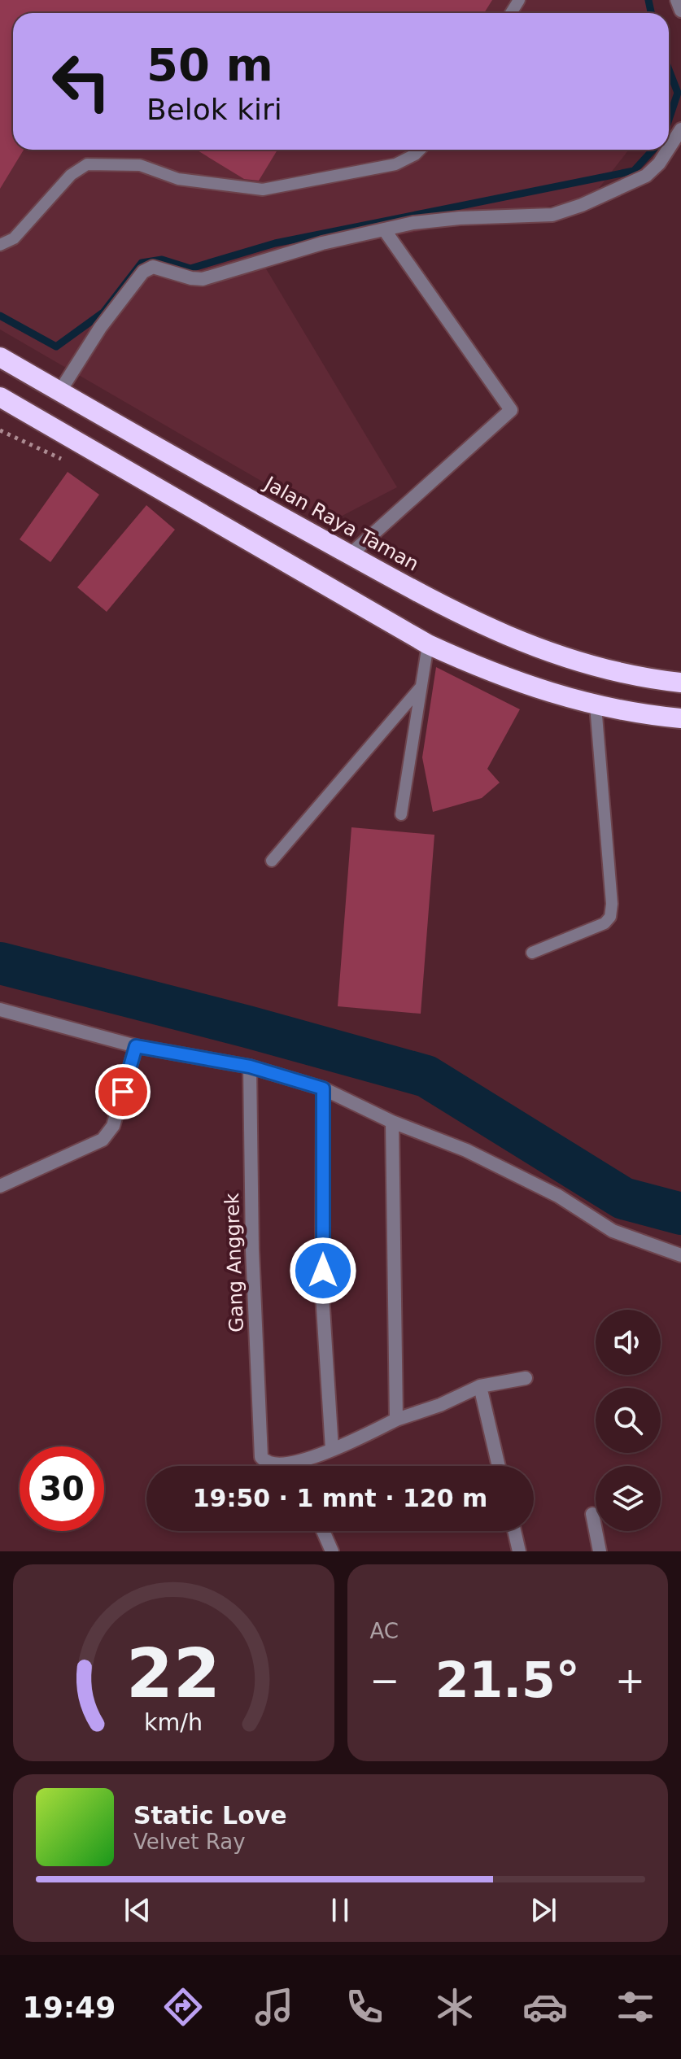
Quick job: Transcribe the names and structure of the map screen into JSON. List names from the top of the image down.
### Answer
{
  "streets": {
    "highway": ["Jalan Raya Taman"],
    "street": ["Gang Anggrek"]
  },
  "page": {
    "turn": ["50 m", "Belok kiri"],
    "limit": "30",
    "trip": "19:50 · 1 mnt · 120 m",
    "tile": "AC",
    "heat": ["−", "21.5°", "+"],
    "song": ["Static Love", "Velvet Ray"],
    "tabs": "19:49",
    "gauge": ["22", "km/h"]
  }
}
